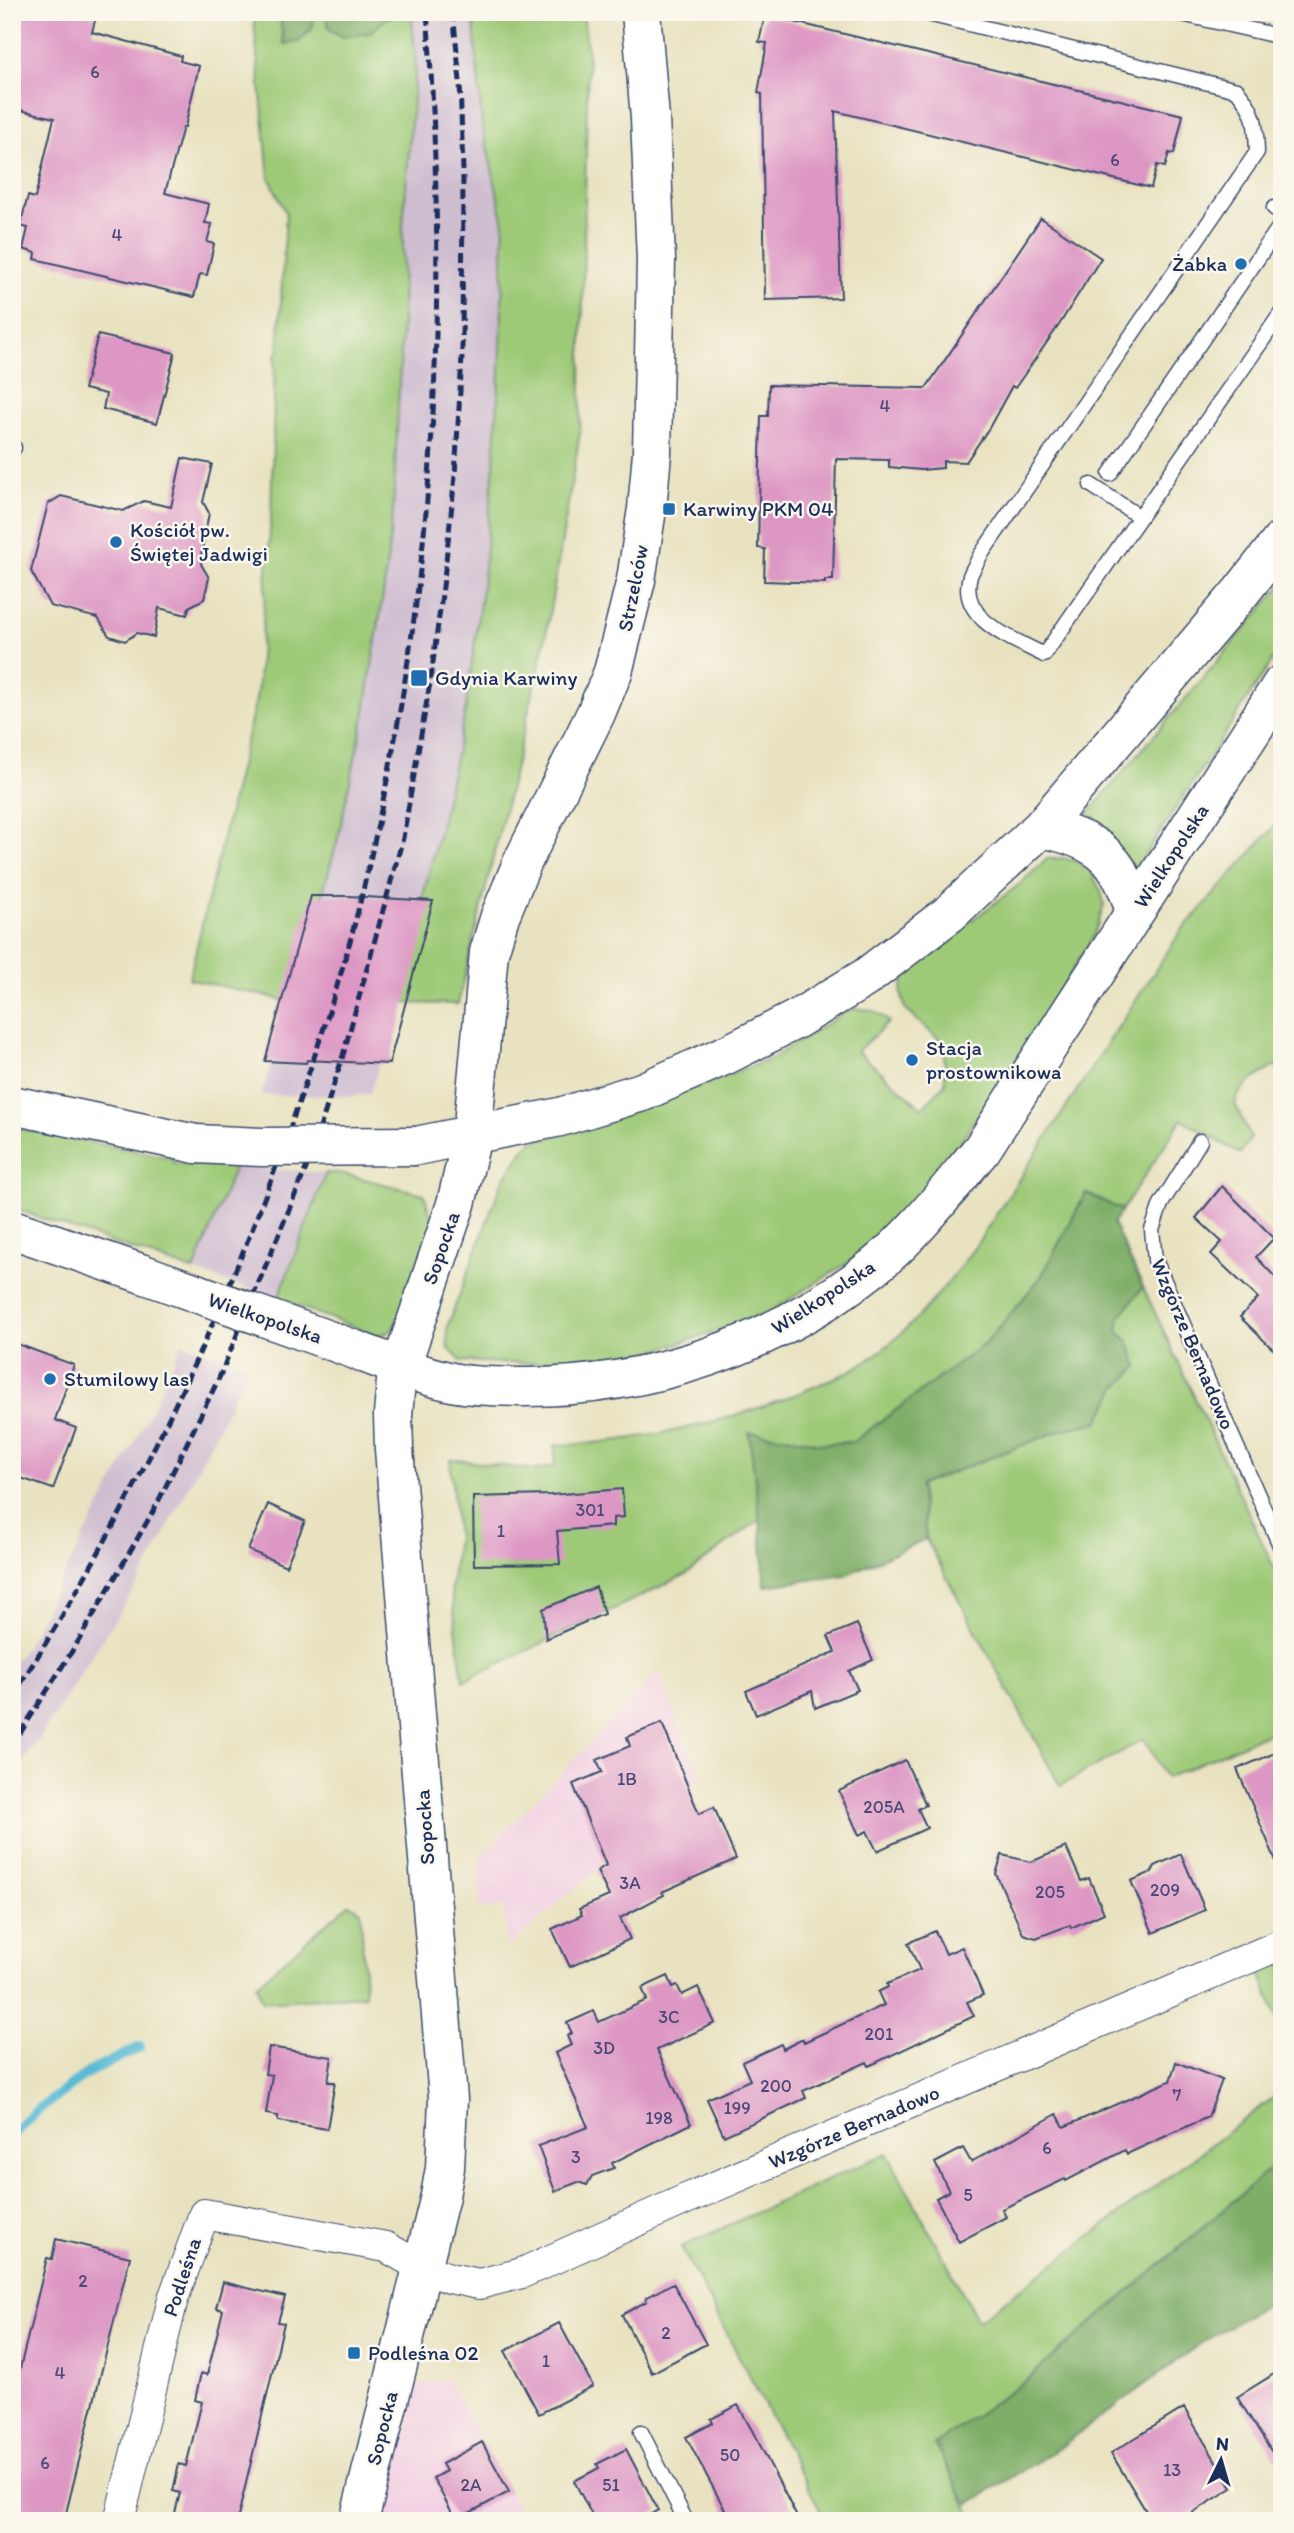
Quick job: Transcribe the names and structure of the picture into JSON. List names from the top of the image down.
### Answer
{
  "streets": {
    "main road": ["Strzelców", "Wielkopolska", "Sopocka"],
    "street": ["Wzgórze Bernadowo", "Podleśna"]
  },
  "crossings": [
    ["Strzelców", "Sopocka"],
    ["Wielkopolska", "Sopocka"],
    ["Sopocka", "Wzgórze Bernadowo"],
    ["Sopocka", "Podleśna"],
    ["Wzgórze Bernadowo", "Podleśna"]
  ],
  "places": {
    "other": [
      "Żabka",
      "Kościół pw. Świętej Jadwigi",
      "Stacja prostownikowa",
      "Stumilowy las"
    ],
    "transit": ["Karwiny PKM 04", "Gdynia Karwiny", "Podleśna 02"]
  },
  "house_numbers": [
    "6",
    "6",
    "4",
    "4",
    "301",
    "1",
    "1B",
    "205A",
    "3A",
    "209",
    "205",
    "3C",
    "201",
    "3D",
    "200",
    "7",
    "199",
    "198",
    "6",
    "3",
    "5",
    "2",
    "2",
    "1",
    "4",
    "50",
    "6",
    "13",
    "2A",
    "51"
  ],
  "north": "top"
}
